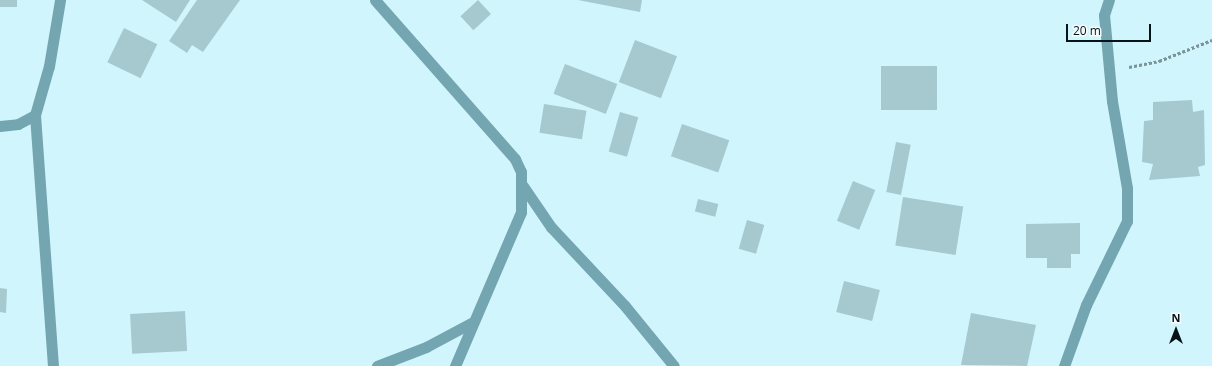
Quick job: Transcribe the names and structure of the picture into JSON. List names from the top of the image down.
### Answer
{
  "scale_bar": "20 m",
  "north": "top"
}
